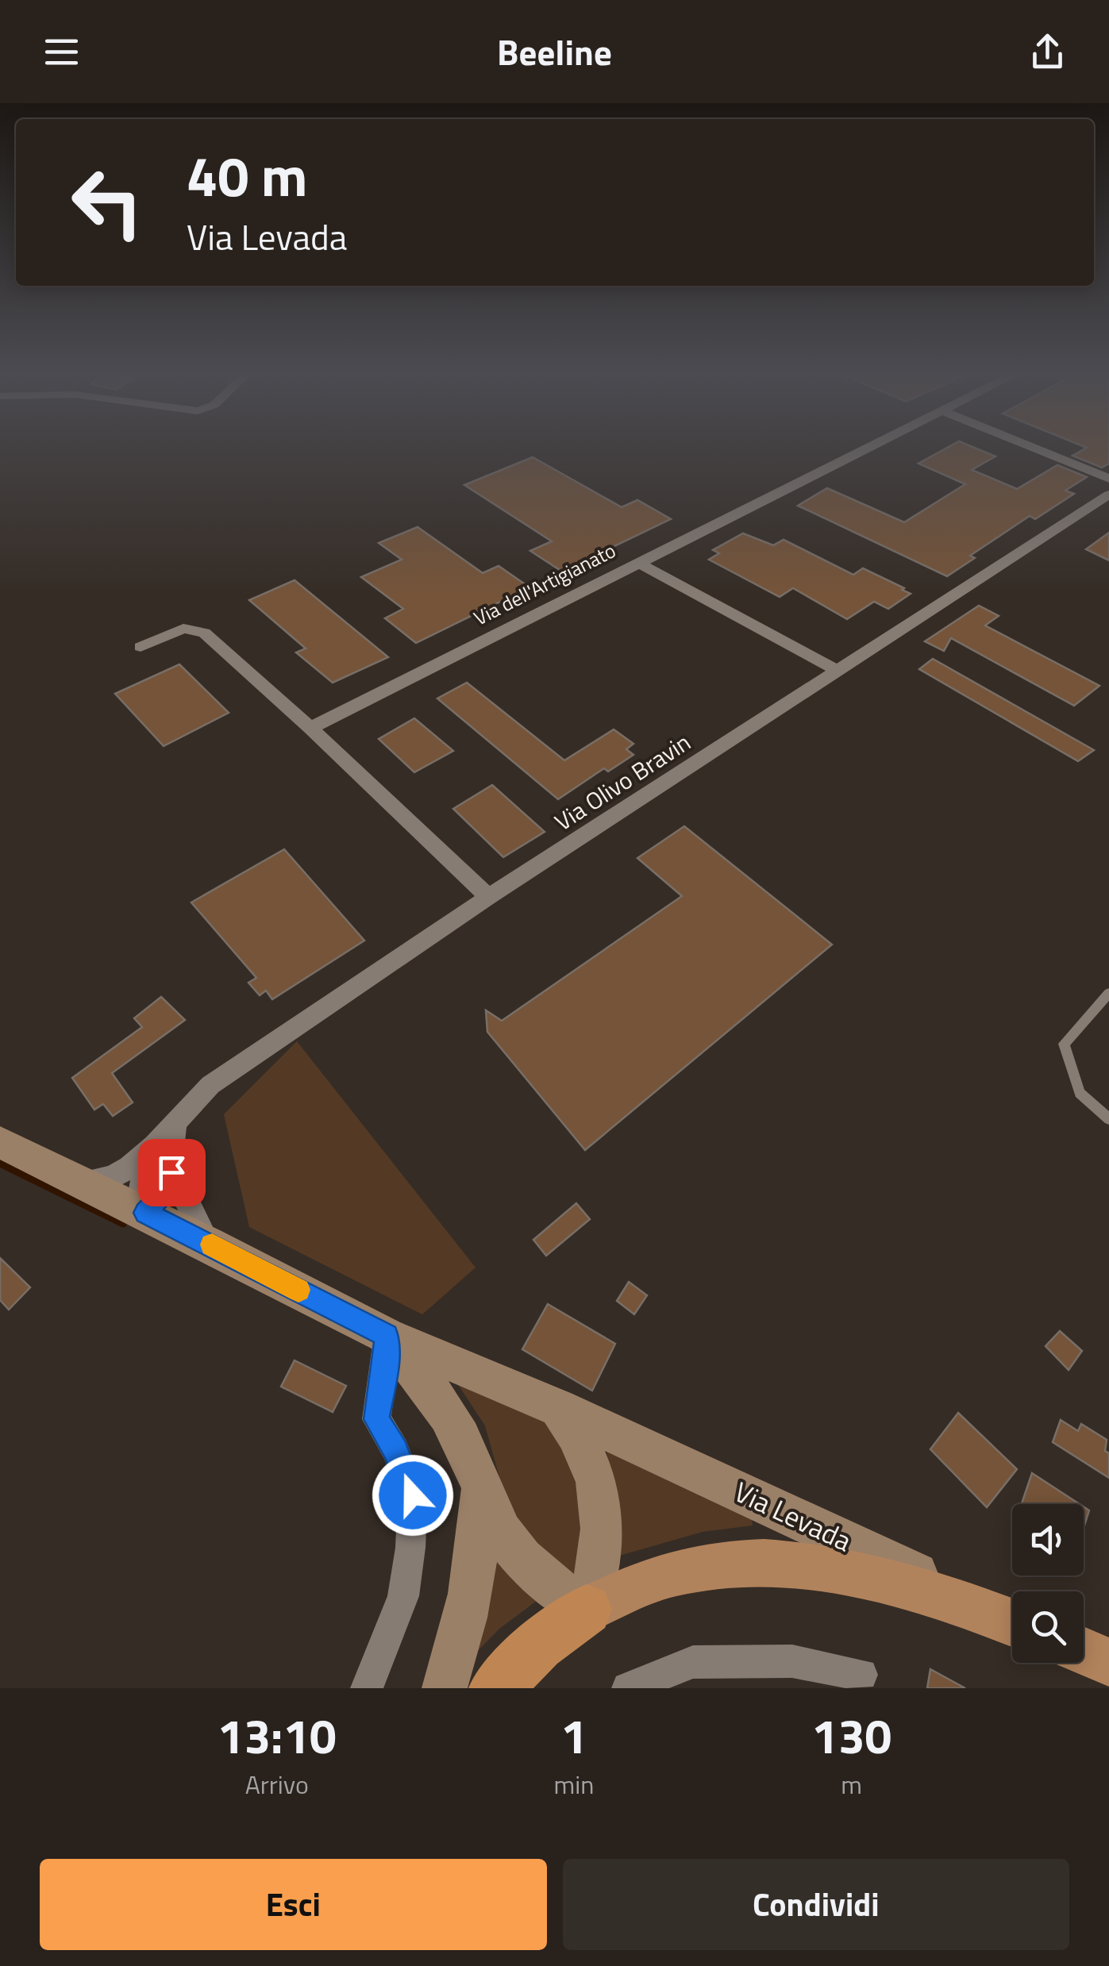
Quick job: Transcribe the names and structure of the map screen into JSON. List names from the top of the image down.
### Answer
{
  "streets": {
    "main road": ["Via Levada"],
    "street": ["Via dell'Artigianato", "Via Olivo Bravin"]
  },
  "page": {
    "header": "Beeline",
    "turn": ["40 m", "Via Levada"],
    "eta": [
      "13:10",
      "Arrivo",
      "1",
      "min",
      "130",
      "m"
    ],
    "buttons": ["Esci", "Condividi"]
  }
}
